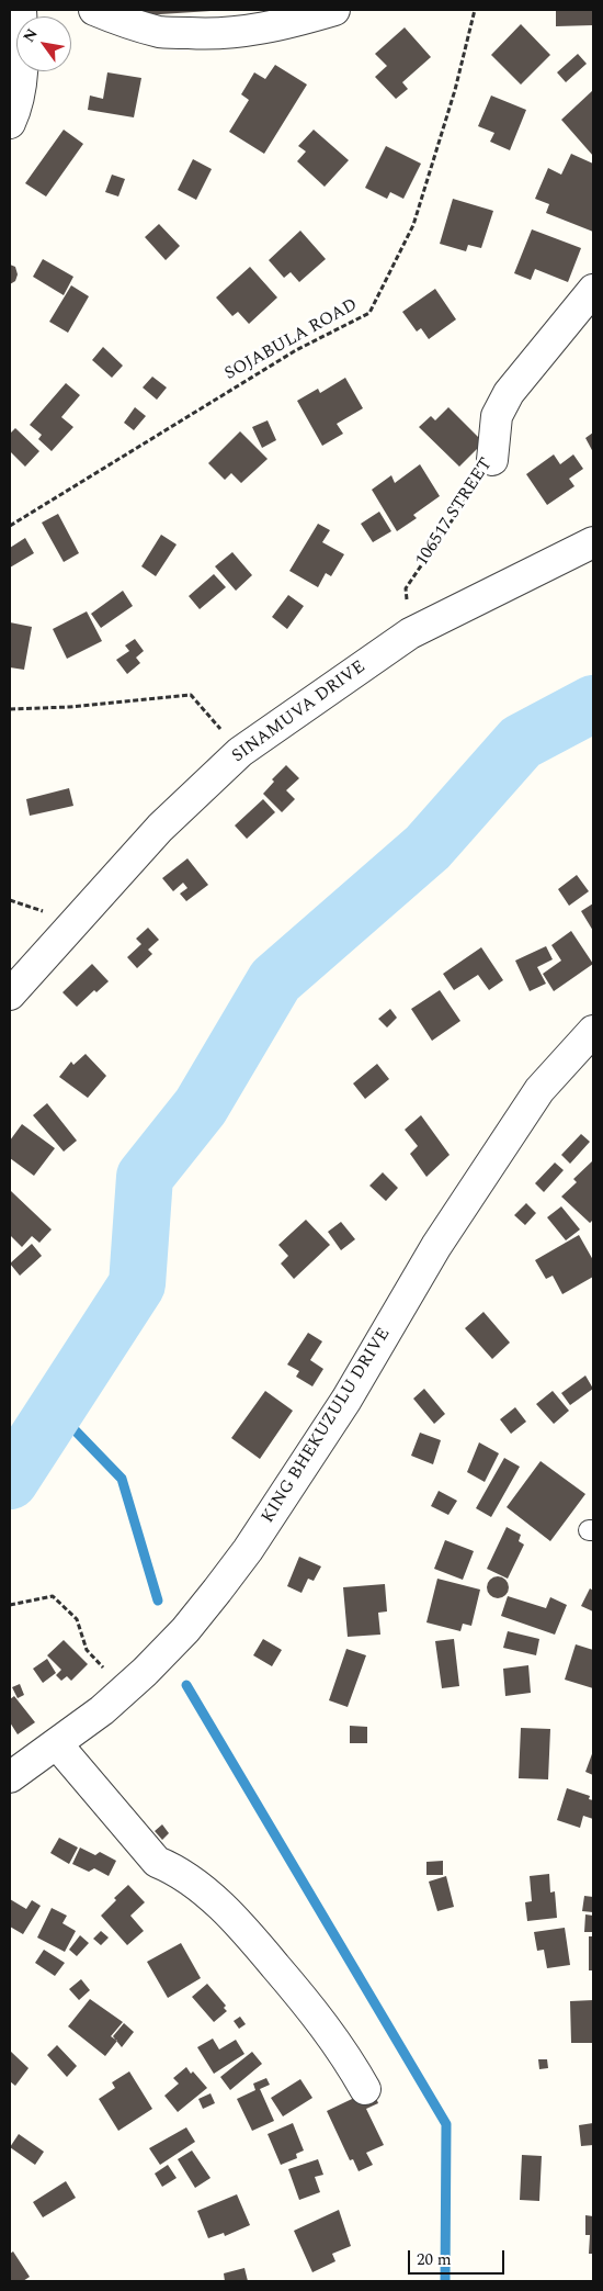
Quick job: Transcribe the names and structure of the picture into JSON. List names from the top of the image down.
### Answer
{
  "streets": {
    "street": ["106517 STREET", "SINAMUVA DRIVE", "KING BHEKUZULU DRIVE"],
    "path": ["SOJABULA ROAD"]
  },
  "crossings": [
    ["106517 STREET", "SINAMUVA DRIVE"]
  ],
  "scale_bar": "20 m",
  "north": "top left"
}
